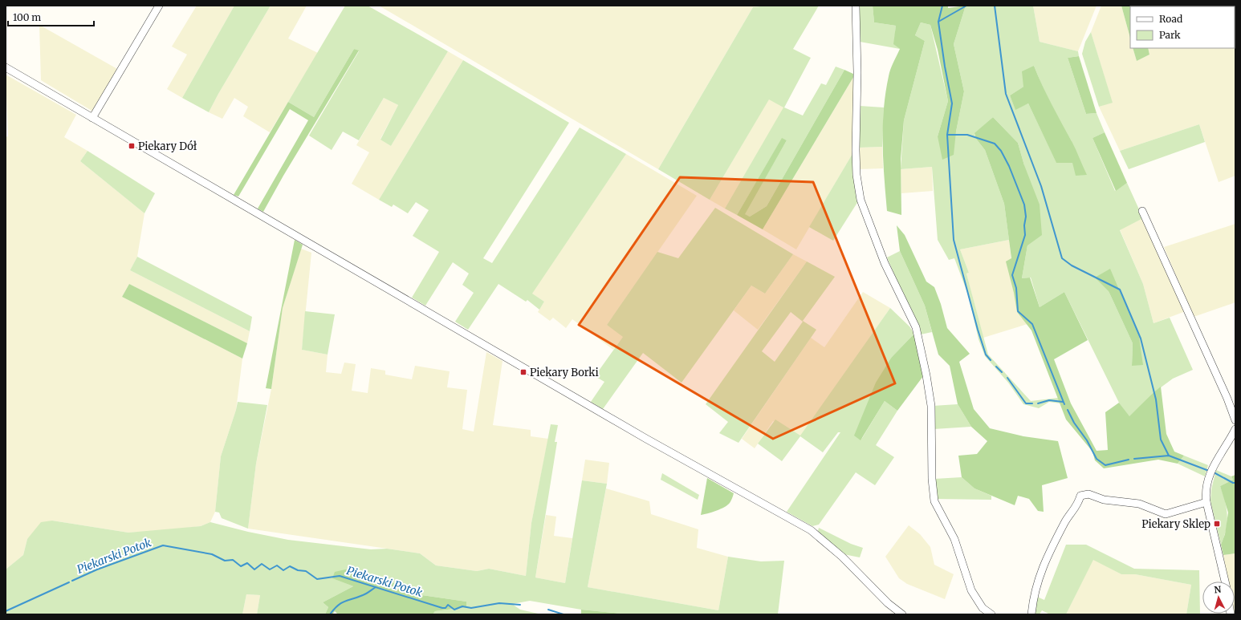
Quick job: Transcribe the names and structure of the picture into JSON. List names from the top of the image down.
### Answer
{
  "water": ["Piekarski Potok"],
  "places": {
    "transit": ["Piekary Dół", "Piekary Borki", "Piekary Sklep"]
  },
  "legend": ["Road", "Park"],
  "scale_bar": "100 m",
  "north": "top"
}
